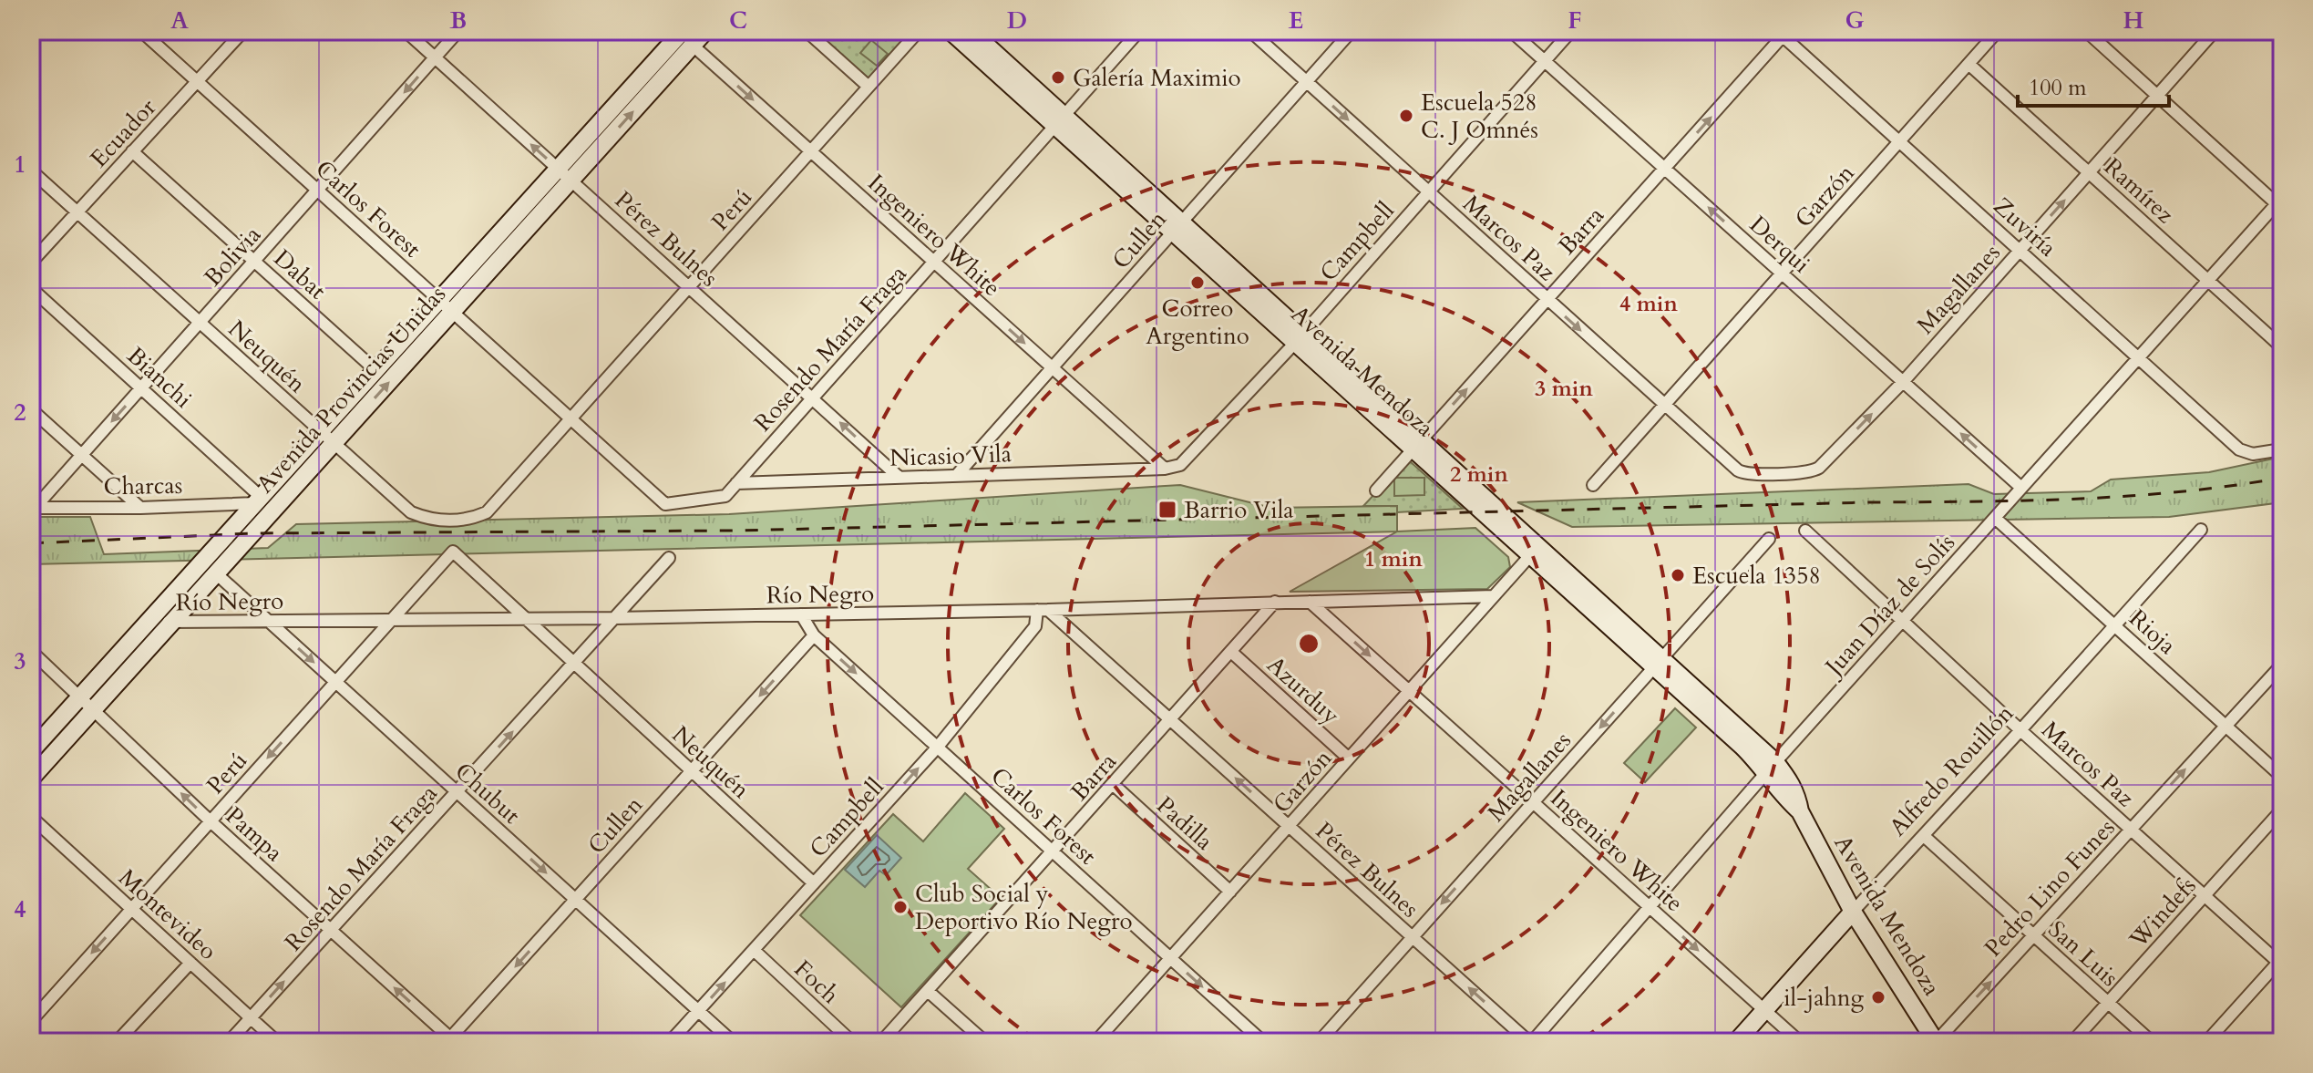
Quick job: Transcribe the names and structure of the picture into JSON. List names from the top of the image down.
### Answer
{
  "streets": {
    "main road": ["Avenida Mendoza", "Avenida Provincias Unidas", "Alfredo Rouillón"],
    "street": [
      "Ecuador",
      "Ramírez",
      "Garzón",
      "Carlos Forest",
      "Perú",
      "Zuviría",
      "Barra",
      "Ingeniero White",
      "Marcos Paz",
      "Pérez Bulnes",
      "Cullen",
      "Campbell",
      "Derqui",
      "Bolivia",
      "Dabat",
      "Magallanes",
      "Rosendo María Fraga",
      "Neuquén",
      "Bianchi",
      "Nicasio Vila",
      "Charcas",
      "Río Negro",
      "Juan Díaz de Solís",
      "Rioja",
      "Azurduy",
      "Chubut",
      "Padilla",
      "Pampa",
      "Pedro Lino Funes",
      "Windefs",
      "Montevideo",
      "San Luis",
      "Foch"
    ]
  },
  "crossings": [
    ["Ecuador", "Carlos Forest"],
    ["Ecuador", "Dabat"],
    ["Ecuador", "Neuquén"],
    ["Ramírez", "Garzón"],
    ["Ramírez", "Magallanes"],
    ["Ramírez", "Juan Díaz de Solís"],
    ["Garzón", "Carlos Forest"],
    ["Garzón", "Zuviría"],
    ["Garzón", "Ingeniero White"],
    ["Garzón", "Marcos Paz"],
    ["Garzón", "Pérez Bulnes"],
    ["Garzón", "Derqui"],
    ["Garzón", "Avenida Mendoza"],
    ["Garzón", "Río Negro"],
    ["Garzón", "Azurduy"],
    ["Garzón", "Padilla"],
    ["Carlos Forest", "Perú"],
    ["Carlos Forest", "Barra"],
    ["Carlos Forest", "Cullen"],
    ["Carlos Forest", "Campbell"],
    ["Carlos Forest", "Bolivia"],
    ["Carlos Forest", "Rosendo María Fraga"],
    ["Carlos Forest", "Avenida Provincias Unidas"],
    ["Carlos Forest", "Río Negro"],
    ["Perú", "Ingeniero White"],
    ["Perú", "Pérez Bulnes"],
    ["Perú", "Neuquén"],
    ["Perú", "Río Negro"],
    ["Perú", "Chubut"],
    ["Perú", "Pampa"],
    ["Perú", "Montevideo"],
    ["Zuviría", "Barra"],
    ["Zuviría", "Magallanes"],
    ["Zuviría", "Juan Díaz de Solís"],
    ["Barra", "Marcos Paz"],
    ["Barra", "Pérez Bulnes"],
    ["Barra", "Derqui"],
    ["Barra", "Avenida Mendoza"],
    ["Barra", "Río Negro"],
    ["Barra", "Azurduy"],
    ["Barra", "Padilla"],
    ["Ingeniero White", "Cullen"],
    ["Ingeniero White", "Campbell"],
    ["Ingeniero White", "Magallanes"],
    ["Ingeniero White", "Rosendo María Fraga"],
    ["Ingeniero White", "Avenida Provincias Unidas"],
    ["Ingeniero White", "Nicasio Vila"],
    ["Ingeniero White", "Río Negro"],
    ["Ingeniero White", "Juan Díaz de Solís"],
    ["Ingeniero White", "Alfredo Rouillón"],
    ["Marcos Paz", "Cullen"],
    ["Marcos Paz", "Campbell"],
    ["Marcos Paz", "Magallanes"],
    ["Marcos Paz", "Juan Díaz de Solís"],
    ["Marcos Paz", "Alfredo Rouillón"],
    ["Marcos Paz", "Pedro Lino Funes"],
    ["Marcos Paz", "Windefs"],
    ["Pérez Bulnes", "Campbell"],
    ["Pérez Bulnes", "Bolivia"],
    ["Pérez Bulnes", "Magallanes"],
    ["Pérez Bulnes", "Rosendo María Fraga"],
    ["Pérez Bulnes", "Avenida Provincias Unidas"],
    ["Pérez Bulnes", "Nicasio Vila"],
    ["Pérez Bulnes", "Río Negro"],
    ["Pérez Bulnes", "Juan Díaz de Solís"],
    ["Cullen", "Neuquén"],
    ["Cullen", "Avenida Mendoza"],
    ["Cullen", "Nicasio Vila"],
    ["Cullen", "Chubut"],
    ["Cullen", "Pampa"],
    ["Campbell", "Derqui"],
    ["Campbell", "Neuquén"],
    ["Campbell", "Avenida Mendoza"],
    ["Campbell", "Nicasio Vila"],
    ["Campbell", "Río Negro"],
    ["Campbell", "Chubut"],
    ["Campbell", "Foch"],
    ["Derqui", "Magallanes"],
    ["Derqui", "Juan Díaz de Solís"],
    ["Bolivia", "Dabat"],
    ["Bolivia", "Neuquén"],
    ["Bolivia", "Bianchi"],
    ["Bolivia", "Charcas"],
    ["Dabat", "Avenida Provincias Unidas"],
    ["Magallanes", "Avenida Mendoza"],
    ["Rosendo María Fraga", "Neuquén"],
    ["Rosendo María Fraga", "Avenida Mendoza"],
    ["Rosendo María Fraga", "Nicasio Vila"],
    ["Rosendo María Fraga", "Río Negro"],
    ["Rosendo María Fraga", "Chubut"],
    ["Rosendo María Fraga", "Pampa"],
    ["Rosendo María Fraga", "Montevideo"],
    ["Neuquén", "Avenida Provincias Unidas"],
    ["Neuquén", "Río Negro"],
    ["Avenida Mendoza", "Juan Díaz de Solís"],
    ["Avenida Mendoza", "Alfredo Rouillón"],
    ["Avenida Mendoza", "Pedro Lino Funes"],
    ["Bianchi", "Avenida Provincias Unidas"],
    ["Bianchi", "Charcas"],
    ["Avenida Provincias Unidas", "Charcas"],
    ["Avenida Provincias Unidas", "Río Negro"],
    ["Avenida Provincias Unidas", "Chubut"],
    ["Avenida Provincias Unidas", "Pampa"],
    ["Río Negro", "Chubut"],
    ["Juan Díaz de Solís", "Rioja"],
    ["Rioja", "Alfredo Rouillón"],
    ["Rioja", "Pedro Lino Funes"],
    ["Alfredo Rouillón", "San Luis"],
    ["Pedro Lino Funes", "San Luis"],
    ["Windefs", "San Luis"]
  ],
  "one_way": [
    "Ingeniero White",
    "Pérez Bulnes",
    "Derqui",
    "Bolivia",
    "Chubut",
    "Pampa",
    "Pedro Lino Funes"
  ],
  "places": {
    "other": [
      "Galería Maximio",
      "Escuela 528 C. J Omnés",
      "Correo Argentino",
      "Escuela 1358",
      "Club Social y Deportivo Río Negro",
      "il-jahng"
    ],
    "transit": ["Barrio Vila"]
  },
  "scale_bar": "100 m",
  "grid": {
    "columns": [
      "A",
      "B",
      "C",
      "D",
      "E",
      "F",
      "G",
      "H"
    ],
    "rows": [
      "1",
      "2",
      "3",
      "4"
    ]
  },
  "rings": [
    "4 min",
    "3 min",
    "2 min",
    "1 min"
  ]
}
